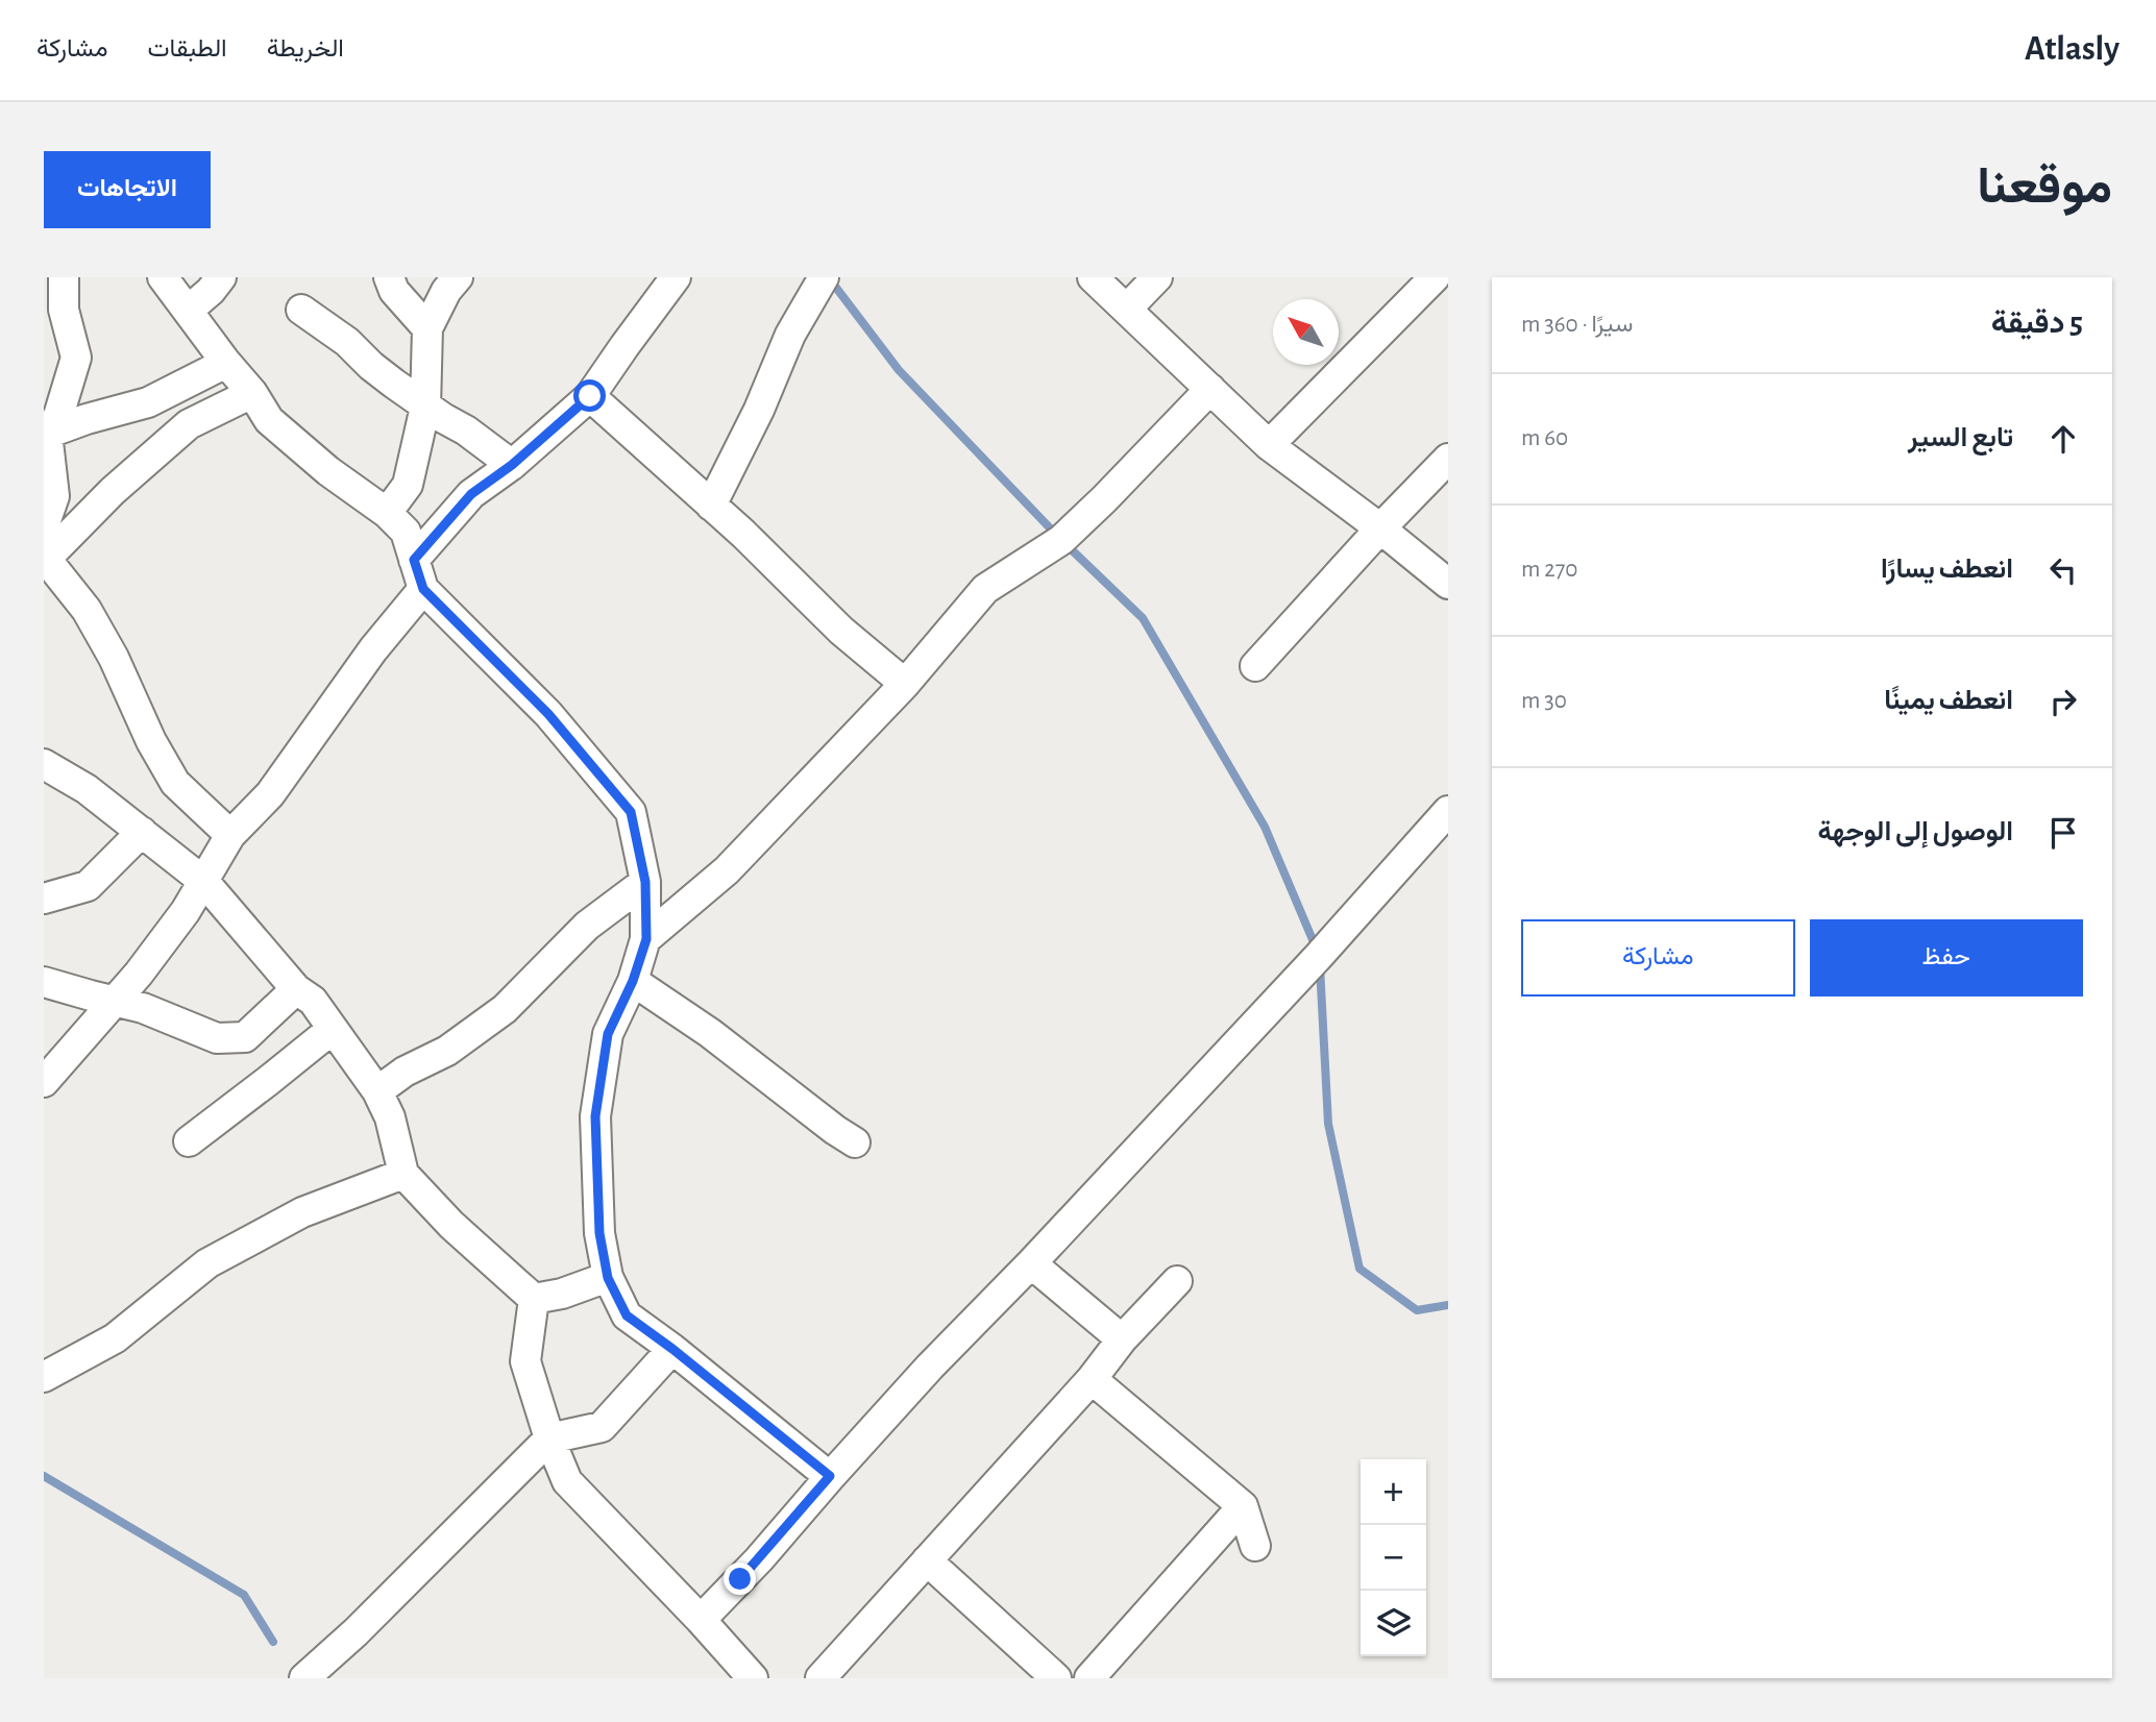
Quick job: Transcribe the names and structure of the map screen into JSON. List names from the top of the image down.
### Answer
{
  "north": "top left",
  "page": {
    "header": "Atlasly",
    "nav": ["الخريطة", "الطبقات", "مشاركة"],
    "title": "موقعنا",
    "buttons": [
      "الاتجاهات",
      ["حفظ", "مشاركة"]
    ],
    "heading": ["5 دقيقة", "سيرًا · 360 m"],
    "list": [
      ["تابع السير", "60 m"],
      ["انعطف يسارًا", "270 m"],
      ["انعطف يمينًا", "30 m"],
      "الوصول إلى الوجهة"
    ],
    "map_buttons": ["+", "−"]
  }
}
